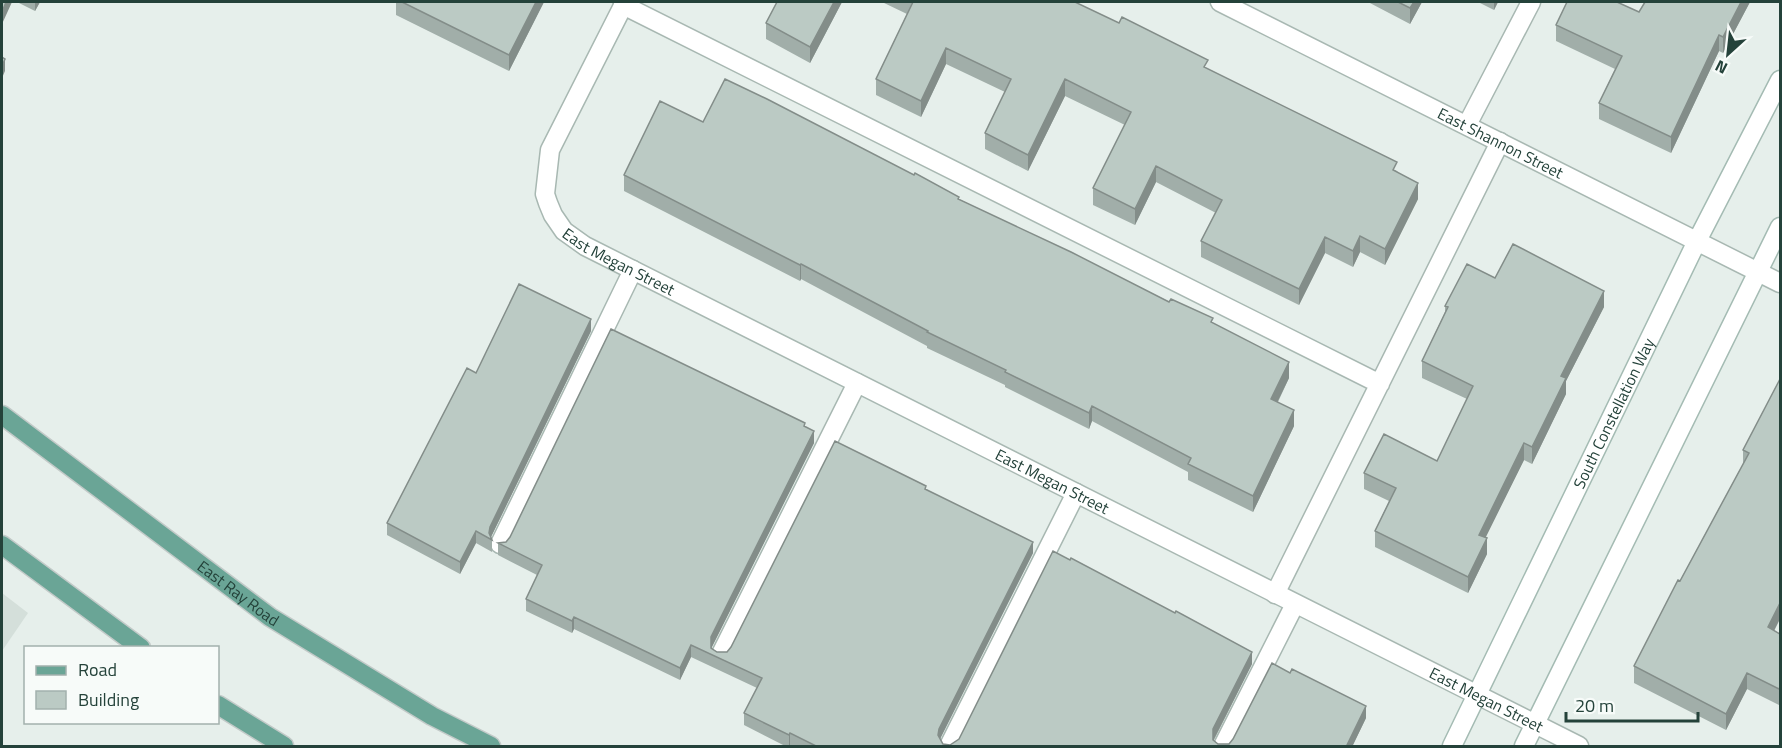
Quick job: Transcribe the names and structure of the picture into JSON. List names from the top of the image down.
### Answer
{
  "streets": {
    "main road": ["East Ray Road"],
    "street": ["East Shannon Street", "East Megan Street", "South Constellation Way"]
  },
  "crossings": [
    ["East Shannon Street", "South Constellation Way"],
    ["East Megan Street", "South Constellation Way"]
  ],
  "legend": ["Road", "Building"],
  "scale_bar": "20 m",
  "north": "bottom left"
}
